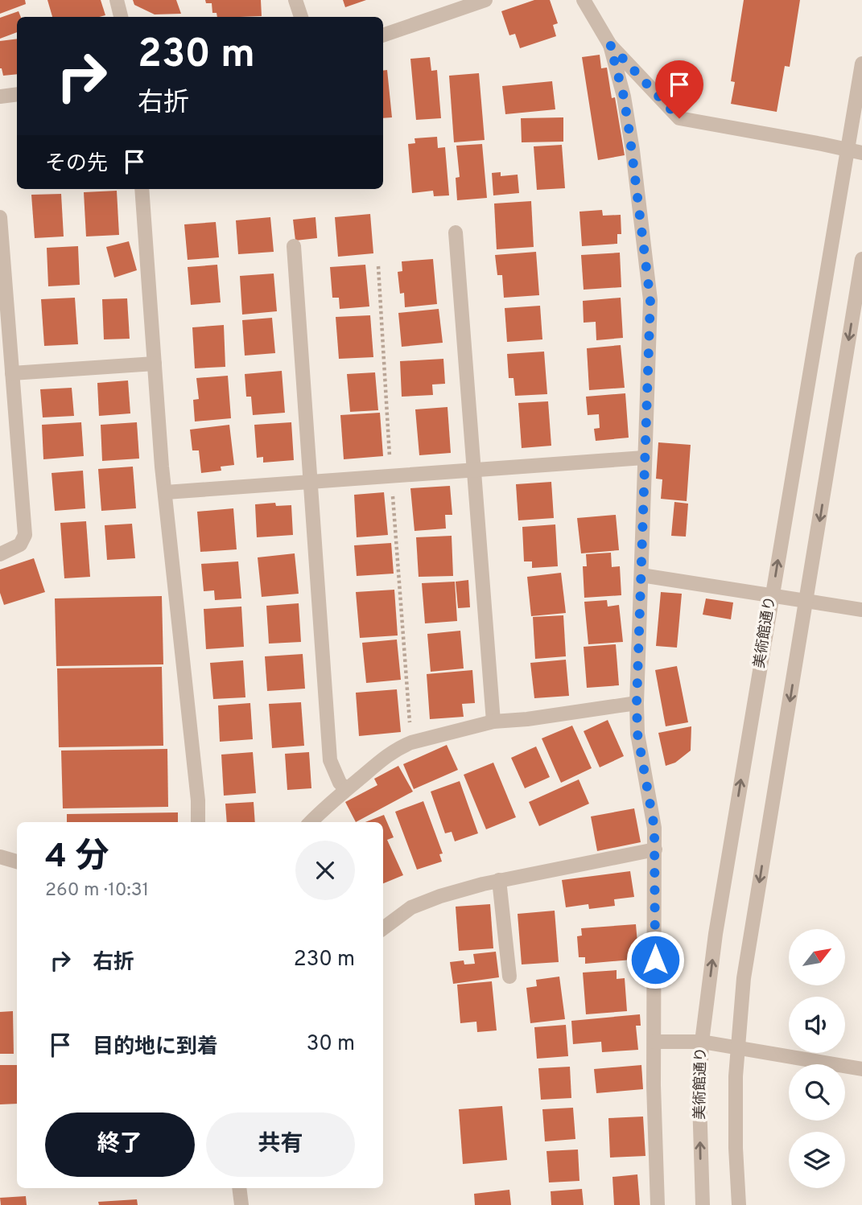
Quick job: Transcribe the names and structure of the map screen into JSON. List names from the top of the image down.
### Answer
{
  "streets": {
    "street": ["美術館通り"]
  },
  "north": "top right",
  "page": {
    "turn": ["230 m", "右折"],
    "then": "その先",
    "heading": ["4 分", "260 m · 10:31"],
    "list": [
      {
        "name": "右折",
        "value": "230 m"
      },
      {
        "name": "目的地に到着",
        "value": "30 m"
      }
    ],
    "buttons": ["終了", "共有"]
  }
}
